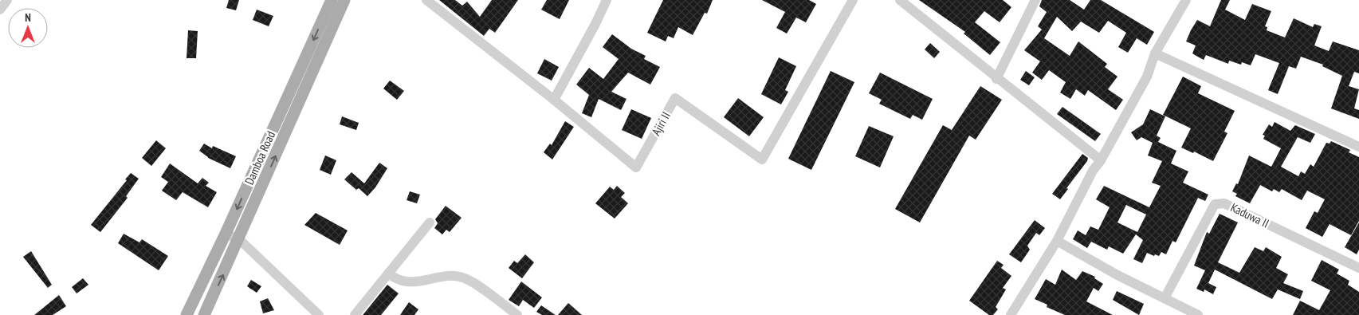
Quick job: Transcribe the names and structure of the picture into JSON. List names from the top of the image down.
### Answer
{
  "streets": {
    "main road": ["Damboa Road"],
    "street": ["Ajiri II", "Kaduwa II"]
  },
  "north": "top"
}
